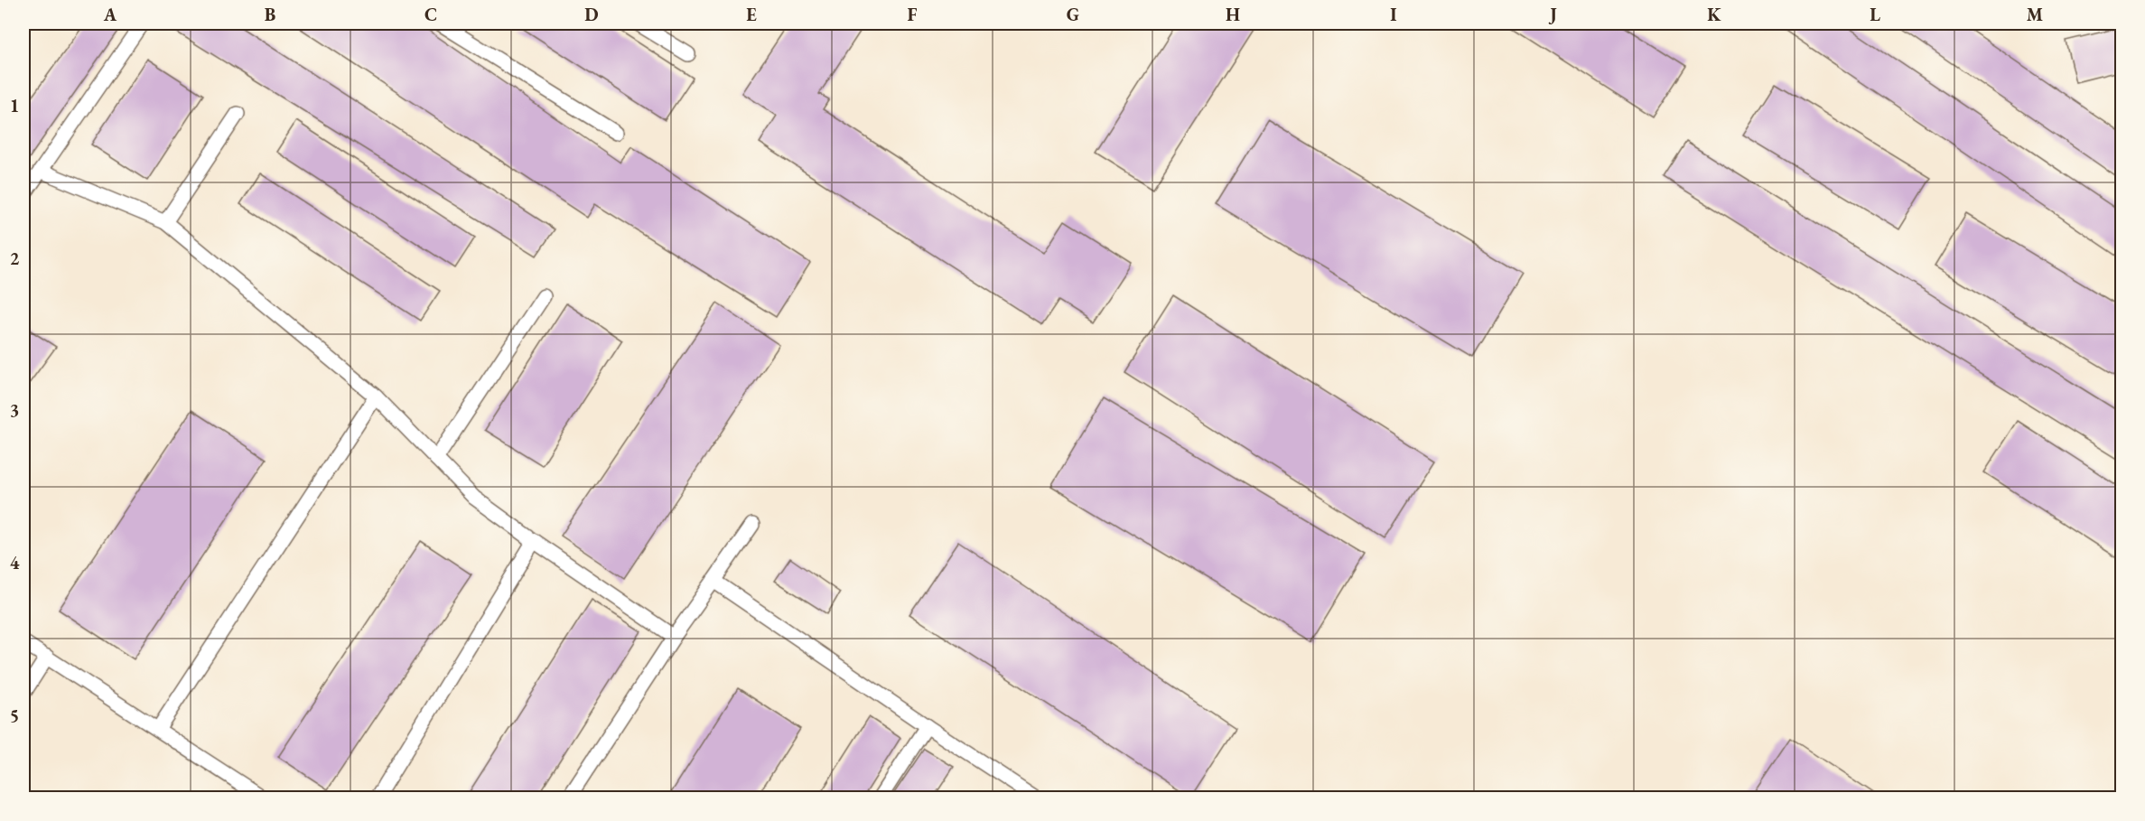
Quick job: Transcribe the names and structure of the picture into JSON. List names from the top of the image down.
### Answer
{
  "grid": {
    "columns": [
      "A",
      "B",
      "C",
      "D",
      "E",
      "F",
      "G",
      "H",
      "I",
      "J",
      "K",
      "L",
      "M"
    ],
    "rows": [
      "1",
      "2",
      "3",
      "4",
      "5"
    ]
  }
}
